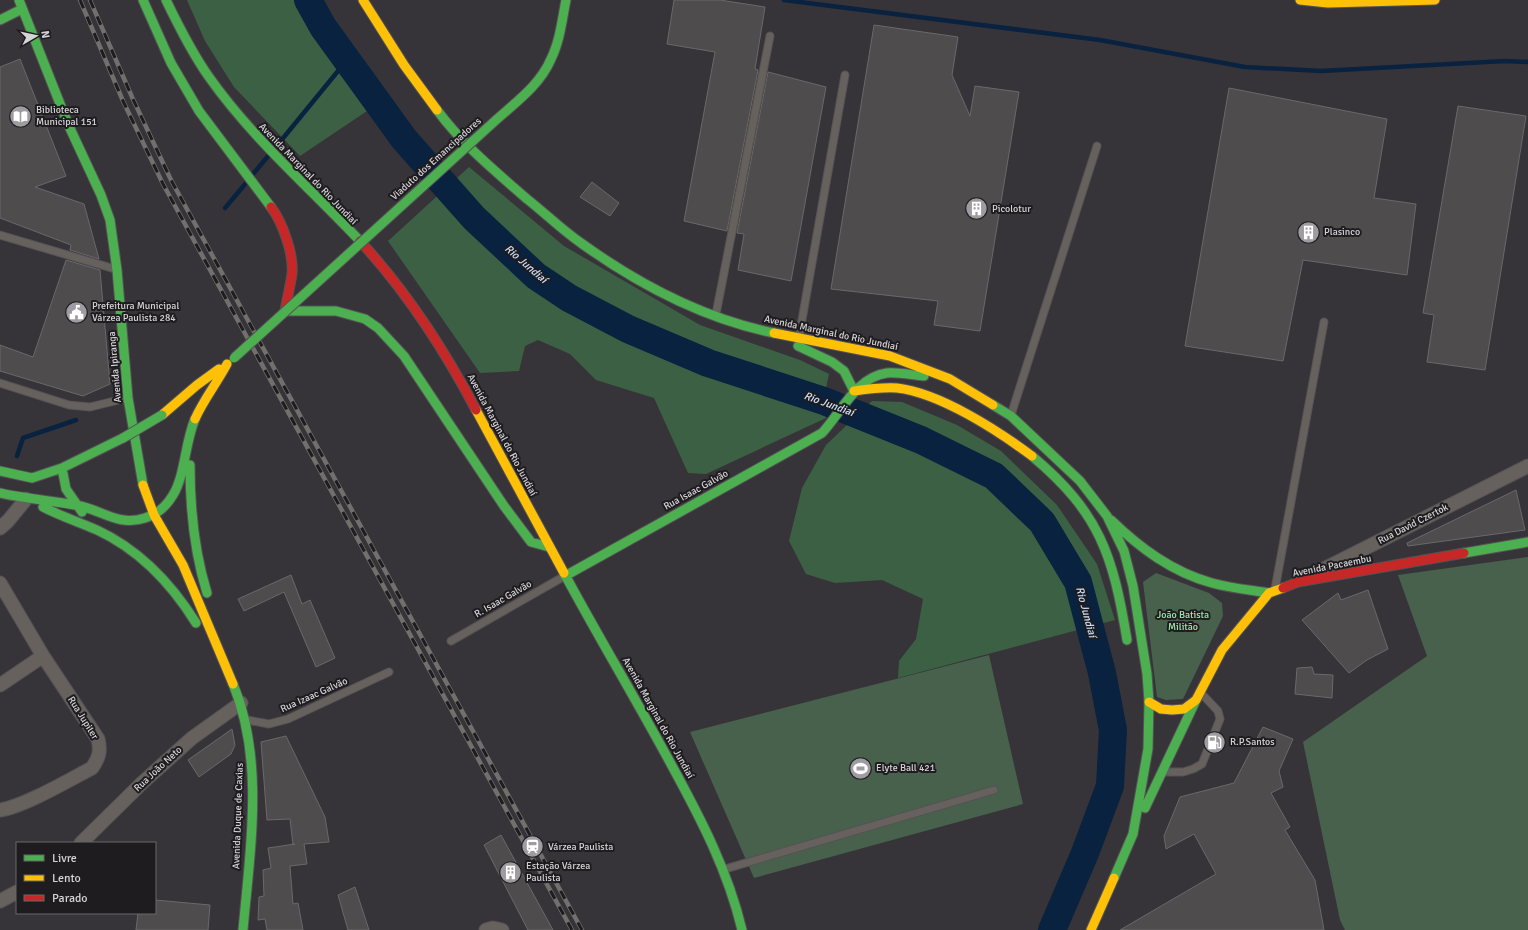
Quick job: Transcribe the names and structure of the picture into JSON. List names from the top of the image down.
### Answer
{
  "streets": {
    "main road": [
      "Viaduto dos Emancipadores",
      "Avenida Marginal do Rio Jundiaí",
      "Avenida Ipiranga",
      "Rua Isaac Galvão",
      "Avenida Pacaembu",
      "Avenida Duque de Caxias"
    ],
    "street": ["Rua David Czertok", "Rua Jupiter", "Rua João Neto"],
    "lane": ["R. Isaac Galvão", "Rua Izaac Galvão"]
  },
  "crossings": [
    ["Avenida Marginal do Rio Jundiaí", "Rua Isaac Galvão"],
    ["Avenida Marginal do Rio Jundiaí", "Avenida Pacaembu"],
    ["Avenida Marginal do Rio Jundiaí", "R. Isaac Galvão"],
    ["Avenida Ipiranga", "Rua João Neto"],
    ["Avenida Ipiranga", "Avenida Duque de Caxias"],
    ["Rua Isaac Galvão", "R. Isaac Galvão"],
    ["Rua David Czertok", "Avenida Pacaembu"],
    ["Rua Izaac Galvão", "Avenida Duque de Caxias"],
    ["Rua João Neto", "Avenida Duque de Caxias"]
  ],
  "water": ["Rio Jundiaí"],
  "parks": ["João Batista Militão"],
  "places": {
    "library": ["Biblioteca Municipal 151"],
    "building": ["Picolotur", "Plasinco", "Estação Várzea Paulista"],
    "public building": ["Prefeitura Municipal Várzea Paulista 284"],
    "fuel station": ["R.P.Santos"],
    "sports": ["Elyte Ball 421"],
    "station": ["Várzea Paulista"]
  },
  "legend": ["Livre", "Lento", "Parado"],
  "north": "right"
}
